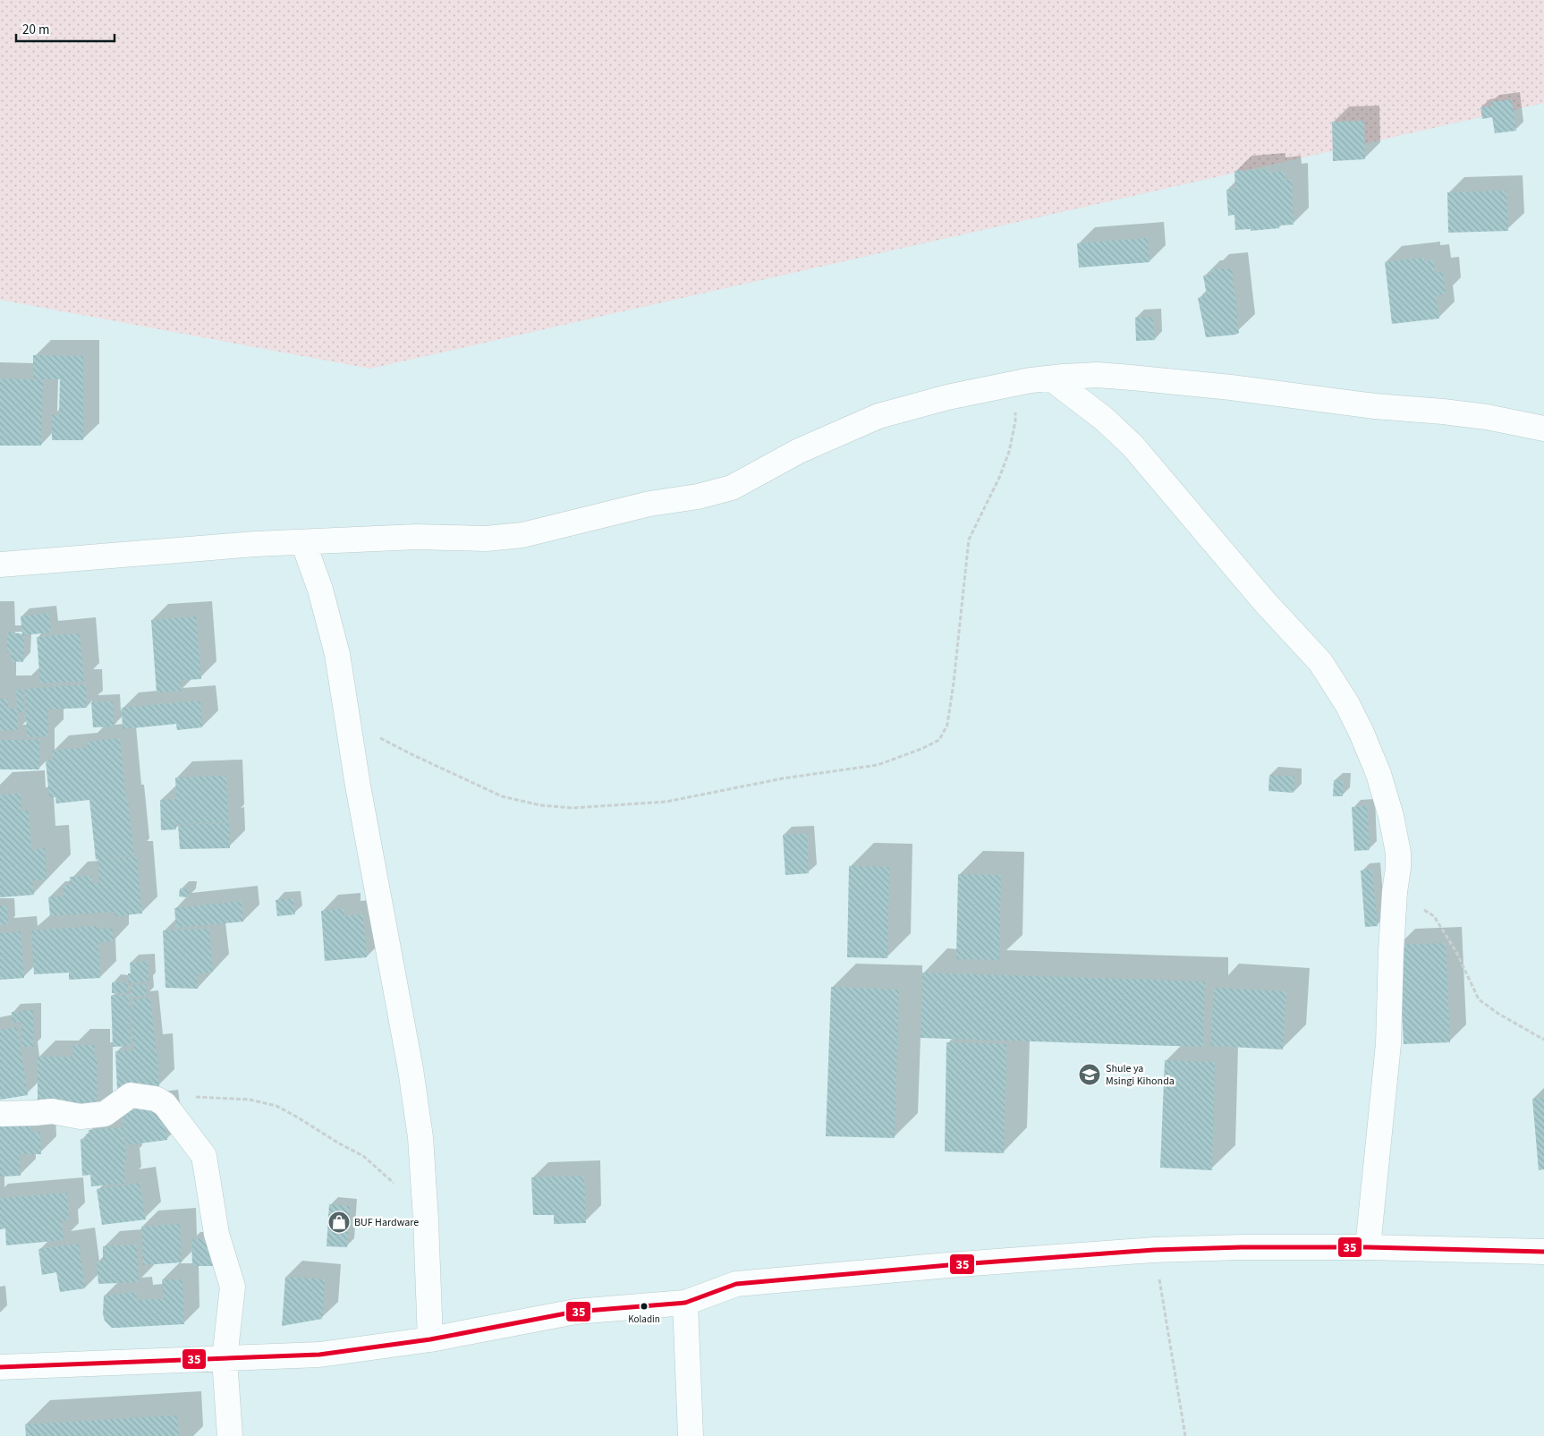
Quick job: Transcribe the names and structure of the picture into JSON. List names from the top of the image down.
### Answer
{
  "places": {
    "school or university": ["Shule ya Msingi Kihonda"],
    "shop": ["BUF Hardware"],
    "other": ["Koladin"]
  },
  "lines": ["transit line 35"],
  "scale_bar": "20 m"
}
